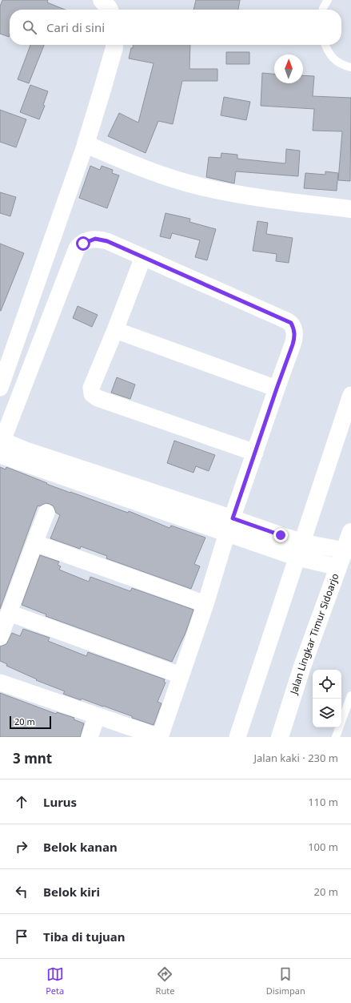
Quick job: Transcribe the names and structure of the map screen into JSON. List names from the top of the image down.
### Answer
{
  "streets": {
    "street": ["Jalan Lingkar Timur Sidoarjo"]
  },
  "scale_bar": "20 m",
  "north": "top",
  "page": {
    "search": "Cari di sini",
    "scale": "20 m",
    "heading": ["3 mnt", "Jalan kaki · 230 m"],
    "list": [
      ["Lurus", "110 m"],
      ["Belok kanan", "100 m"],
      ["Belok kiri", "20 m"],
      "Tiba di tujuan"
    ],
    "nav": ["Peta", "Rute", "Disimpan"]
  }
}
